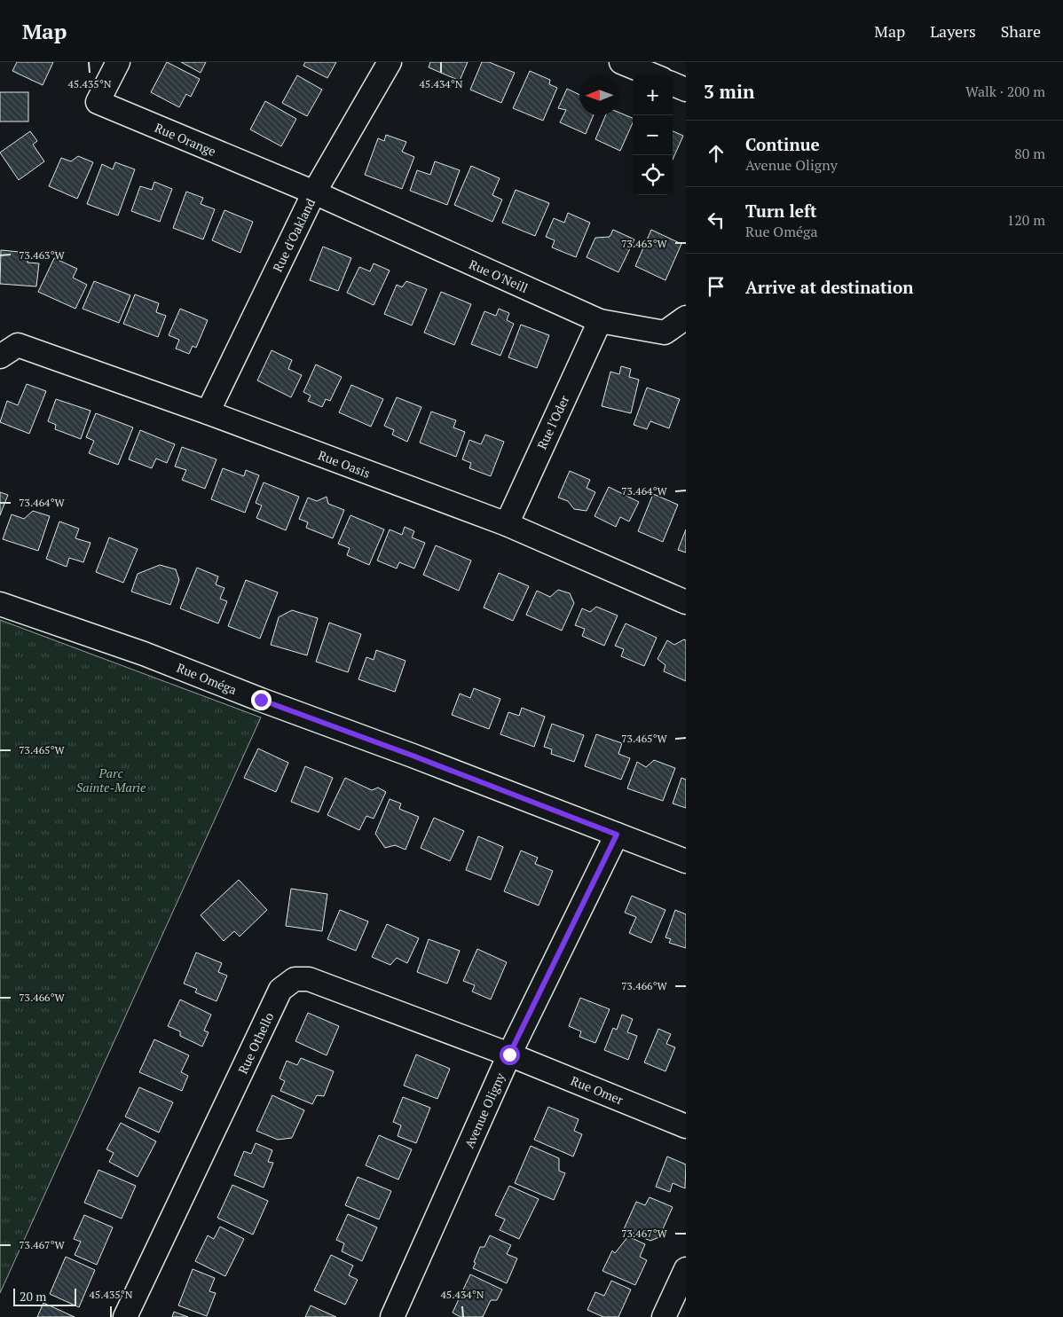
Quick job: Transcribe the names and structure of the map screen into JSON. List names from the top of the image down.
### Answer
{
  "streets": {
    "street": [
      "Rue Orange",
      "Rue d'Oakland",
      "Rue O'Neill",
      "Rue l'Oder",
      "Rue Oasis",
      "Rue Oméga",
      "Rue Othello",
      "Rue Omer",
      "Avenue Oligny"
    ]
  },
  "crossings": [
    ["Rue Orange", "Rue d'Oakland"],
    ["Rue Orange", "Rue O'Neill"],
    ["Rue d'Oakland", "Rue O'Neill"],
    ["Rue d'Oakland", "Rue Oasis"],
    ["Rue O'Neill", "Rue l'Oder"],
    ["Rue l'Oder", "Rue Oasis"],
    ["Rue Oméga", "Avenue Oligny"],
    ["Rue Othello", "Rue Omer"],
    ["Rue Othello", "Avenue Oligny"],
    ["Rue Omer", "Avenue Oligny"]
  ],
  "parks": ["Parc Sainte-Marie"],
  "scale_bar": "20 m",
  "north": "left",
  "page": {
    "header": "Map",
    "nav": ["Map", "Layers", "Share"],
    "heading": ["3 min", "Walk · 200 m"],
    "map_buttons": ["+", "−"],
    "list": [
      ["Continue", "Avenue Oligny", "80 m"],
      ["Turn left", "Rue Oméga", "120 m"],
      "Arrive at destination"
    ],
    "scale": "20 m"
  },
  "coordinates": [
    "45.435°N",
    "45.434°N",
    "73.463°W",
    "73.464°W",
    "73.465°W",
    "73.466°W",
    "73.467°W"
  ]
}
